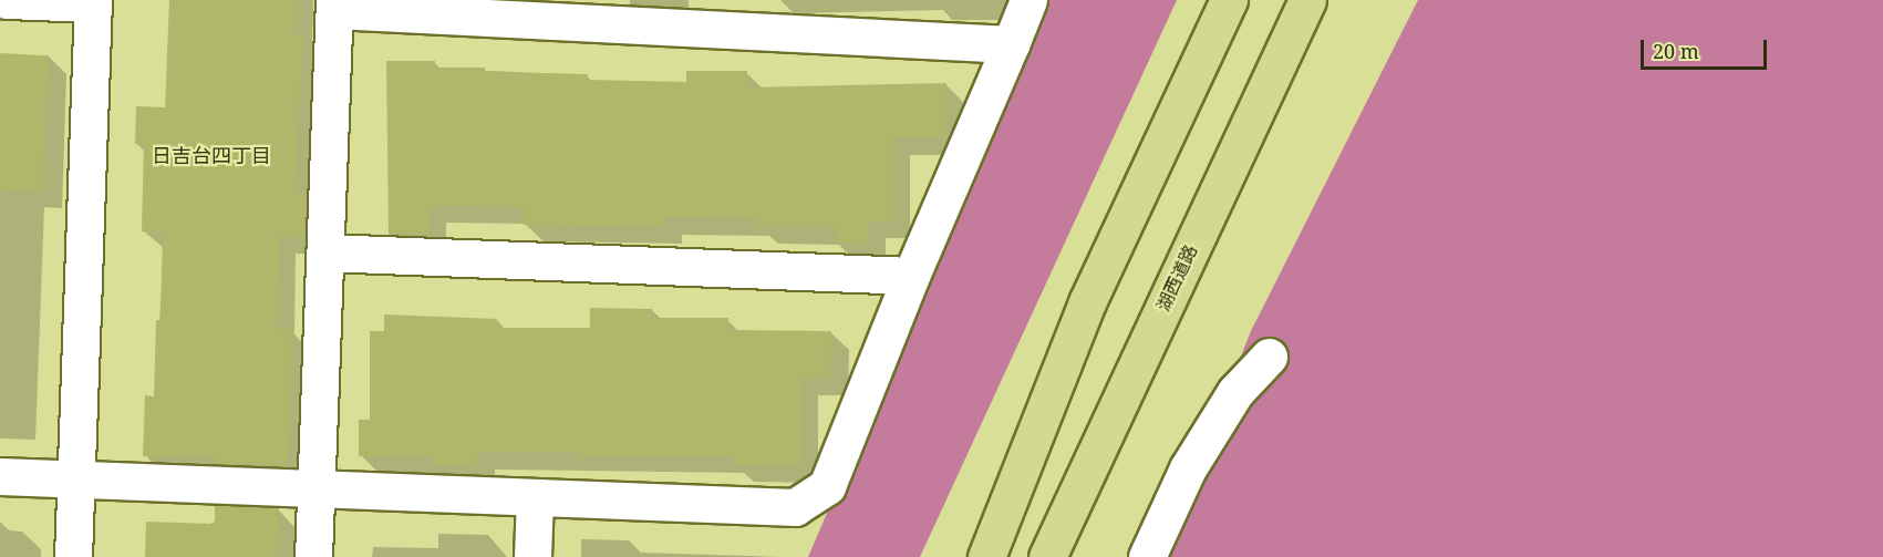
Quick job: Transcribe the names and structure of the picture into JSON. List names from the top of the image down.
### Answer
{
  "streets": {
    "highway": ["湖西道路"]
  },
  "districts": ["日吉台四丁目"],
  "scale_bar": "20 m"
}
